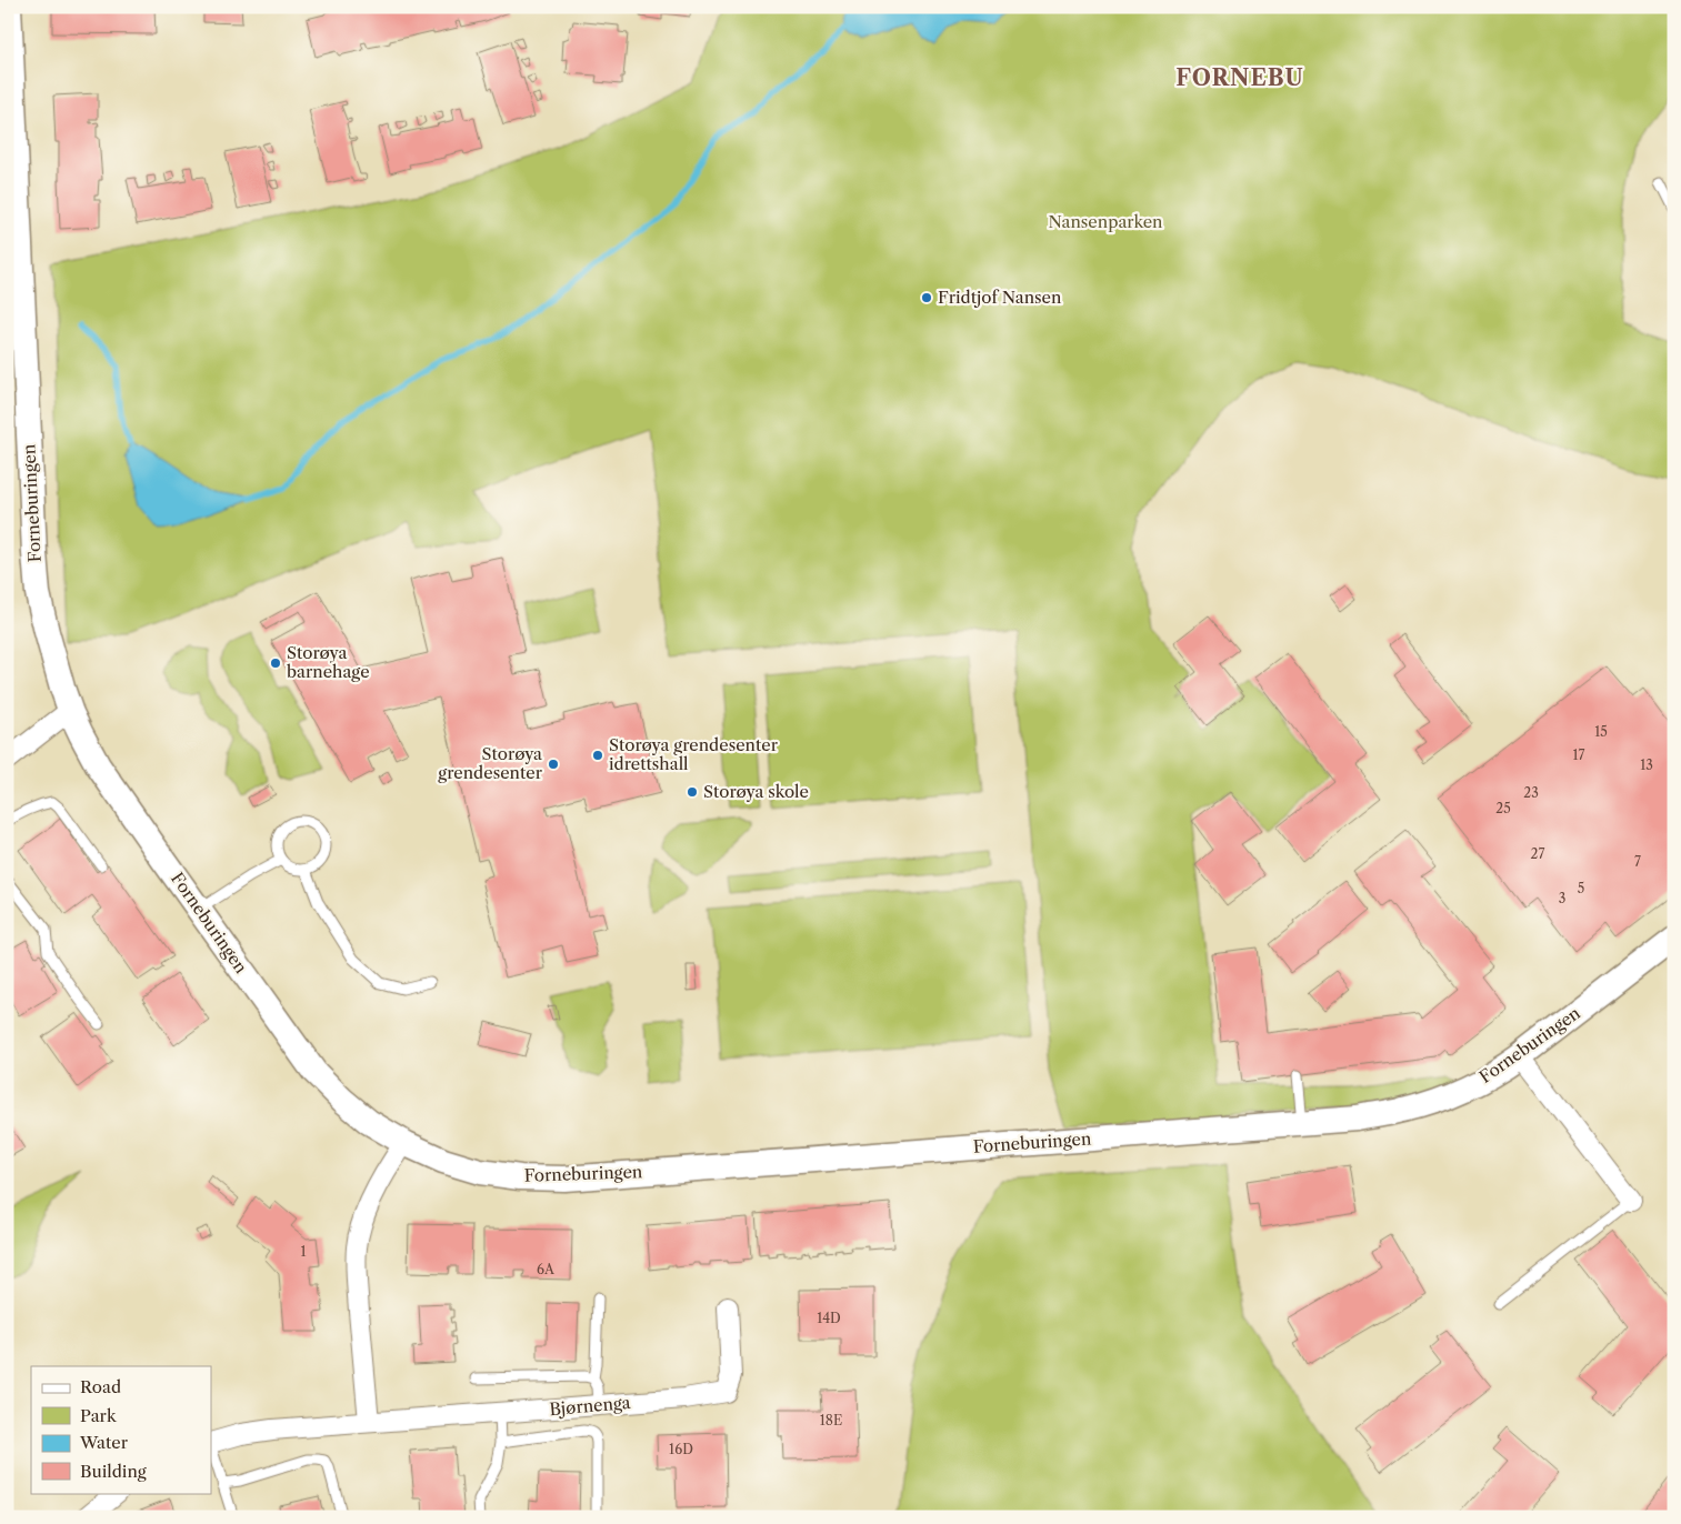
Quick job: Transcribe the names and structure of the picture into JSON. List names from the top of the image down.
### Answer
{
  "streets": {
    "street": ["Forneburingen", "Bjørnenga"]
  },
  "districts": ["FORNEBU"],
  "parks": ["Nansenparken"],
  "places": [
    "Fridtjof Nansen",
    "Storøya barnehage",
    "Storøya grendesenter idrettshall",
    "Storøya grendesenter",
    "Storøya skole"
  ],
  "house_numbers": [
    "15",
    "17",
    "13",
    "23",
    "25",
    "27",
    "7",
    "5",
    "3",
    "1",
    "6A",
    "14D",
    "18E",
    "16D"
  ],
  "legend": [
    "Road",
    "Park",
    "Water",
    "Building"
  ]
}
